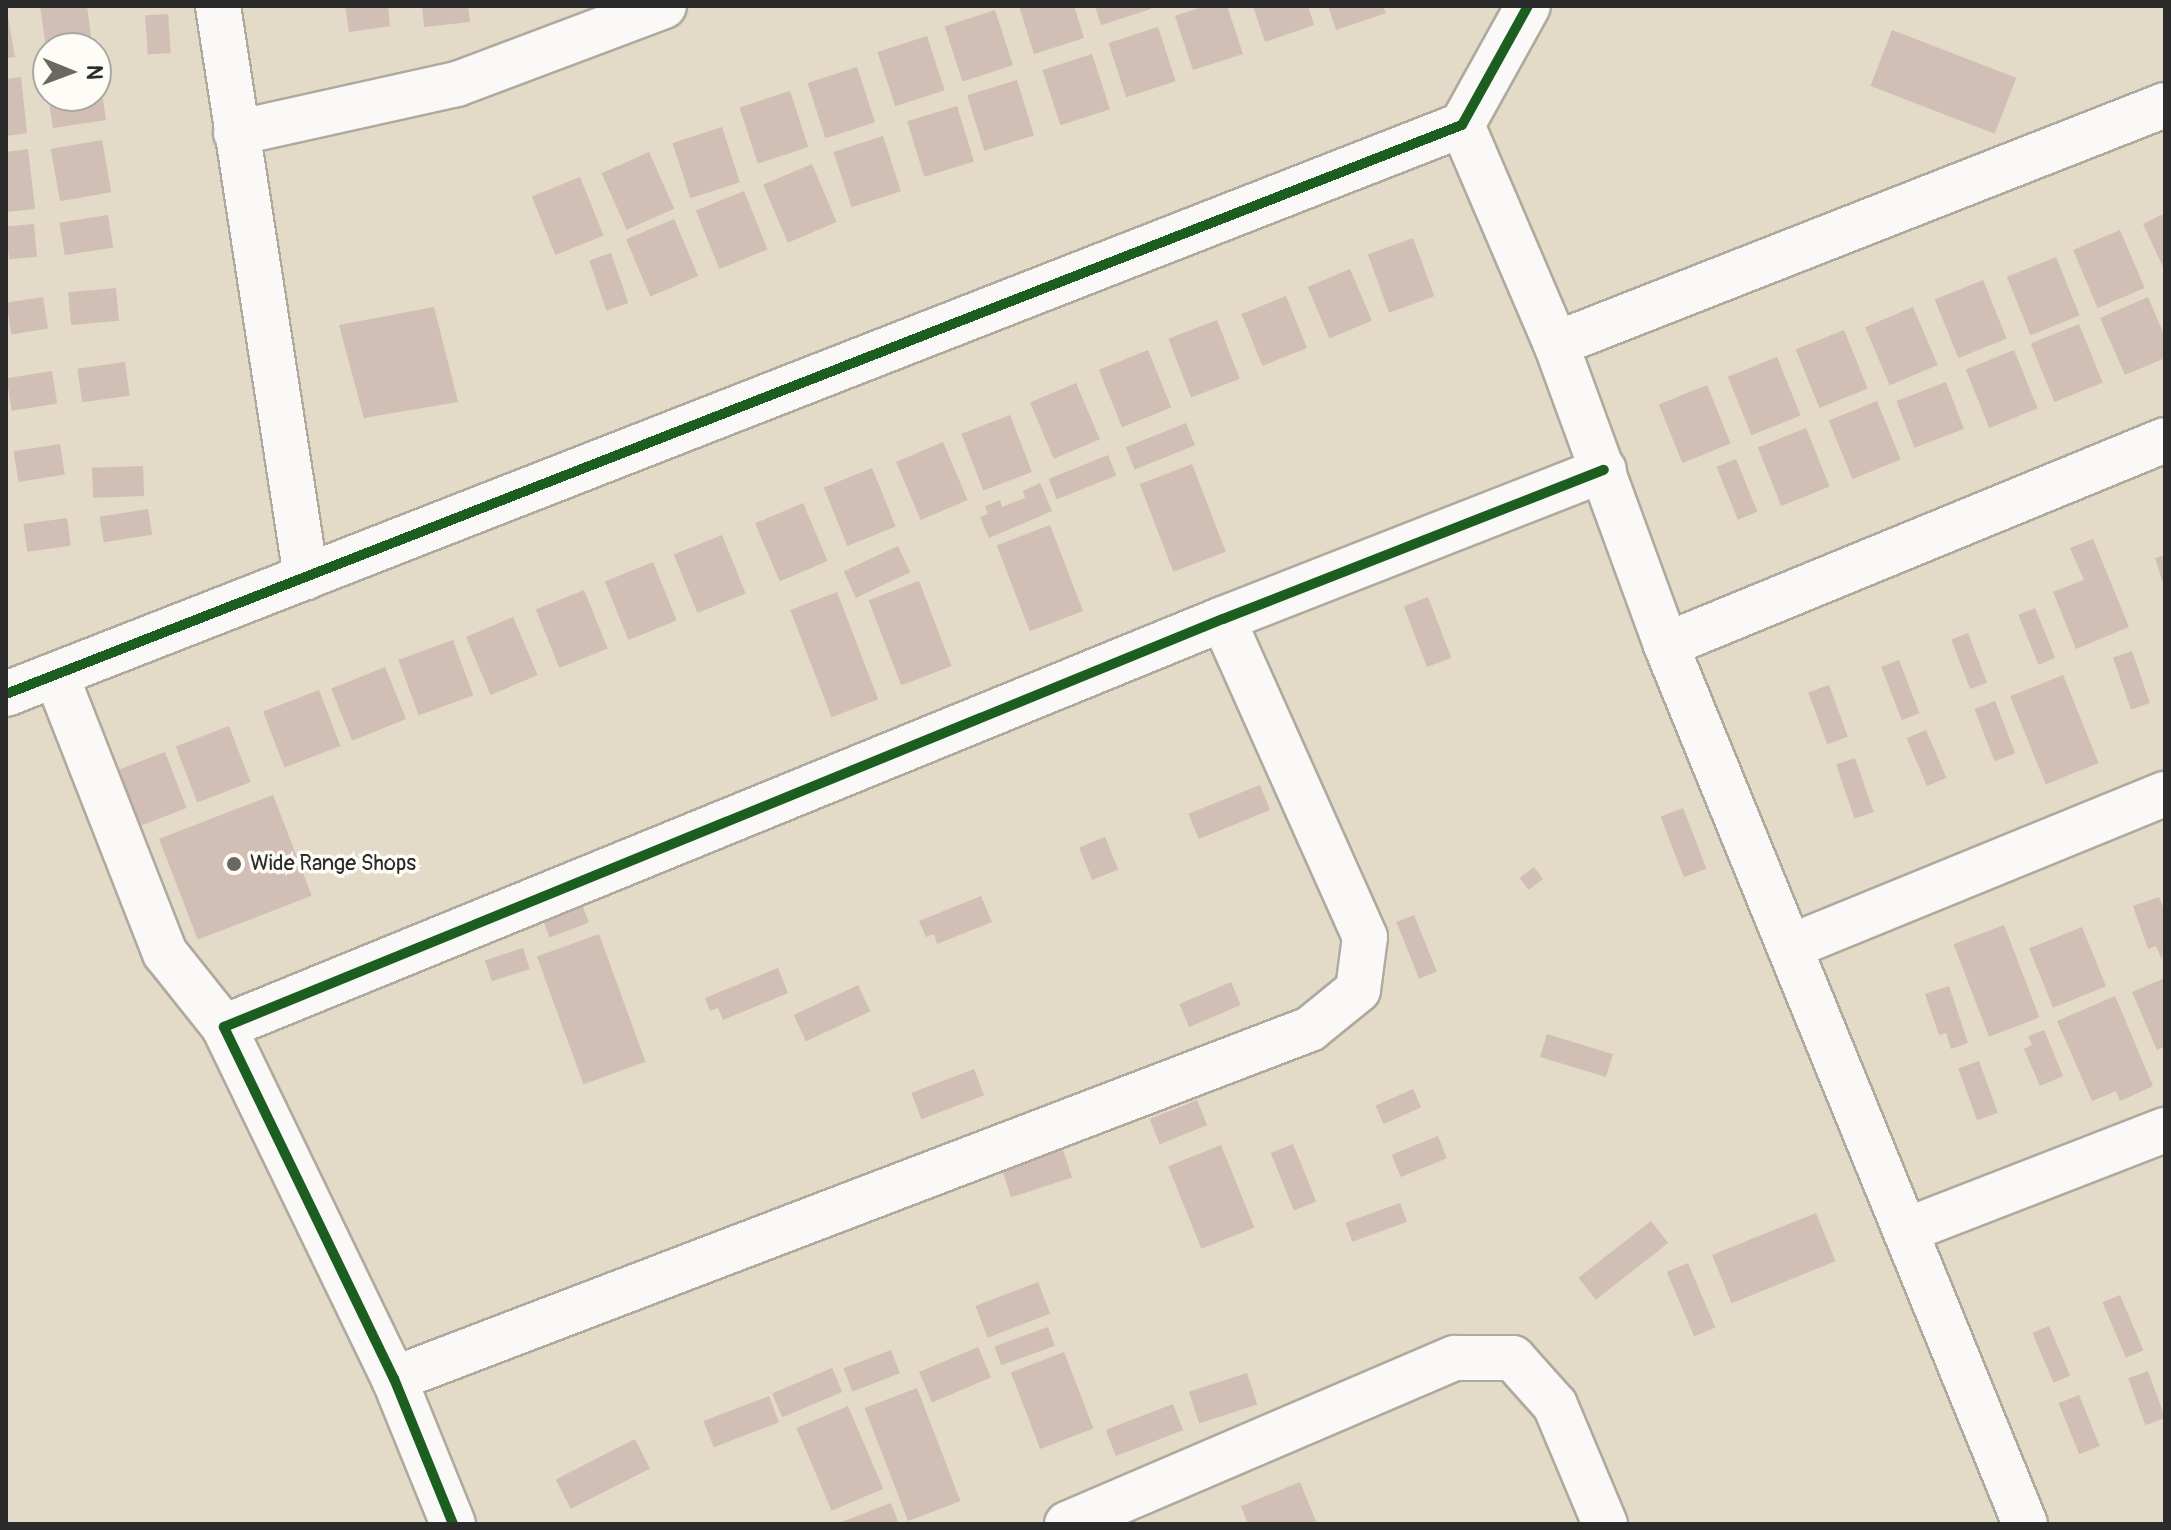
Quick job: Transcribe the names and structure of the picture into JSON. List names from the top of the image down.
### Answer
{
  "places": ["Wide Range Shops"],
  "north": "right"
}
